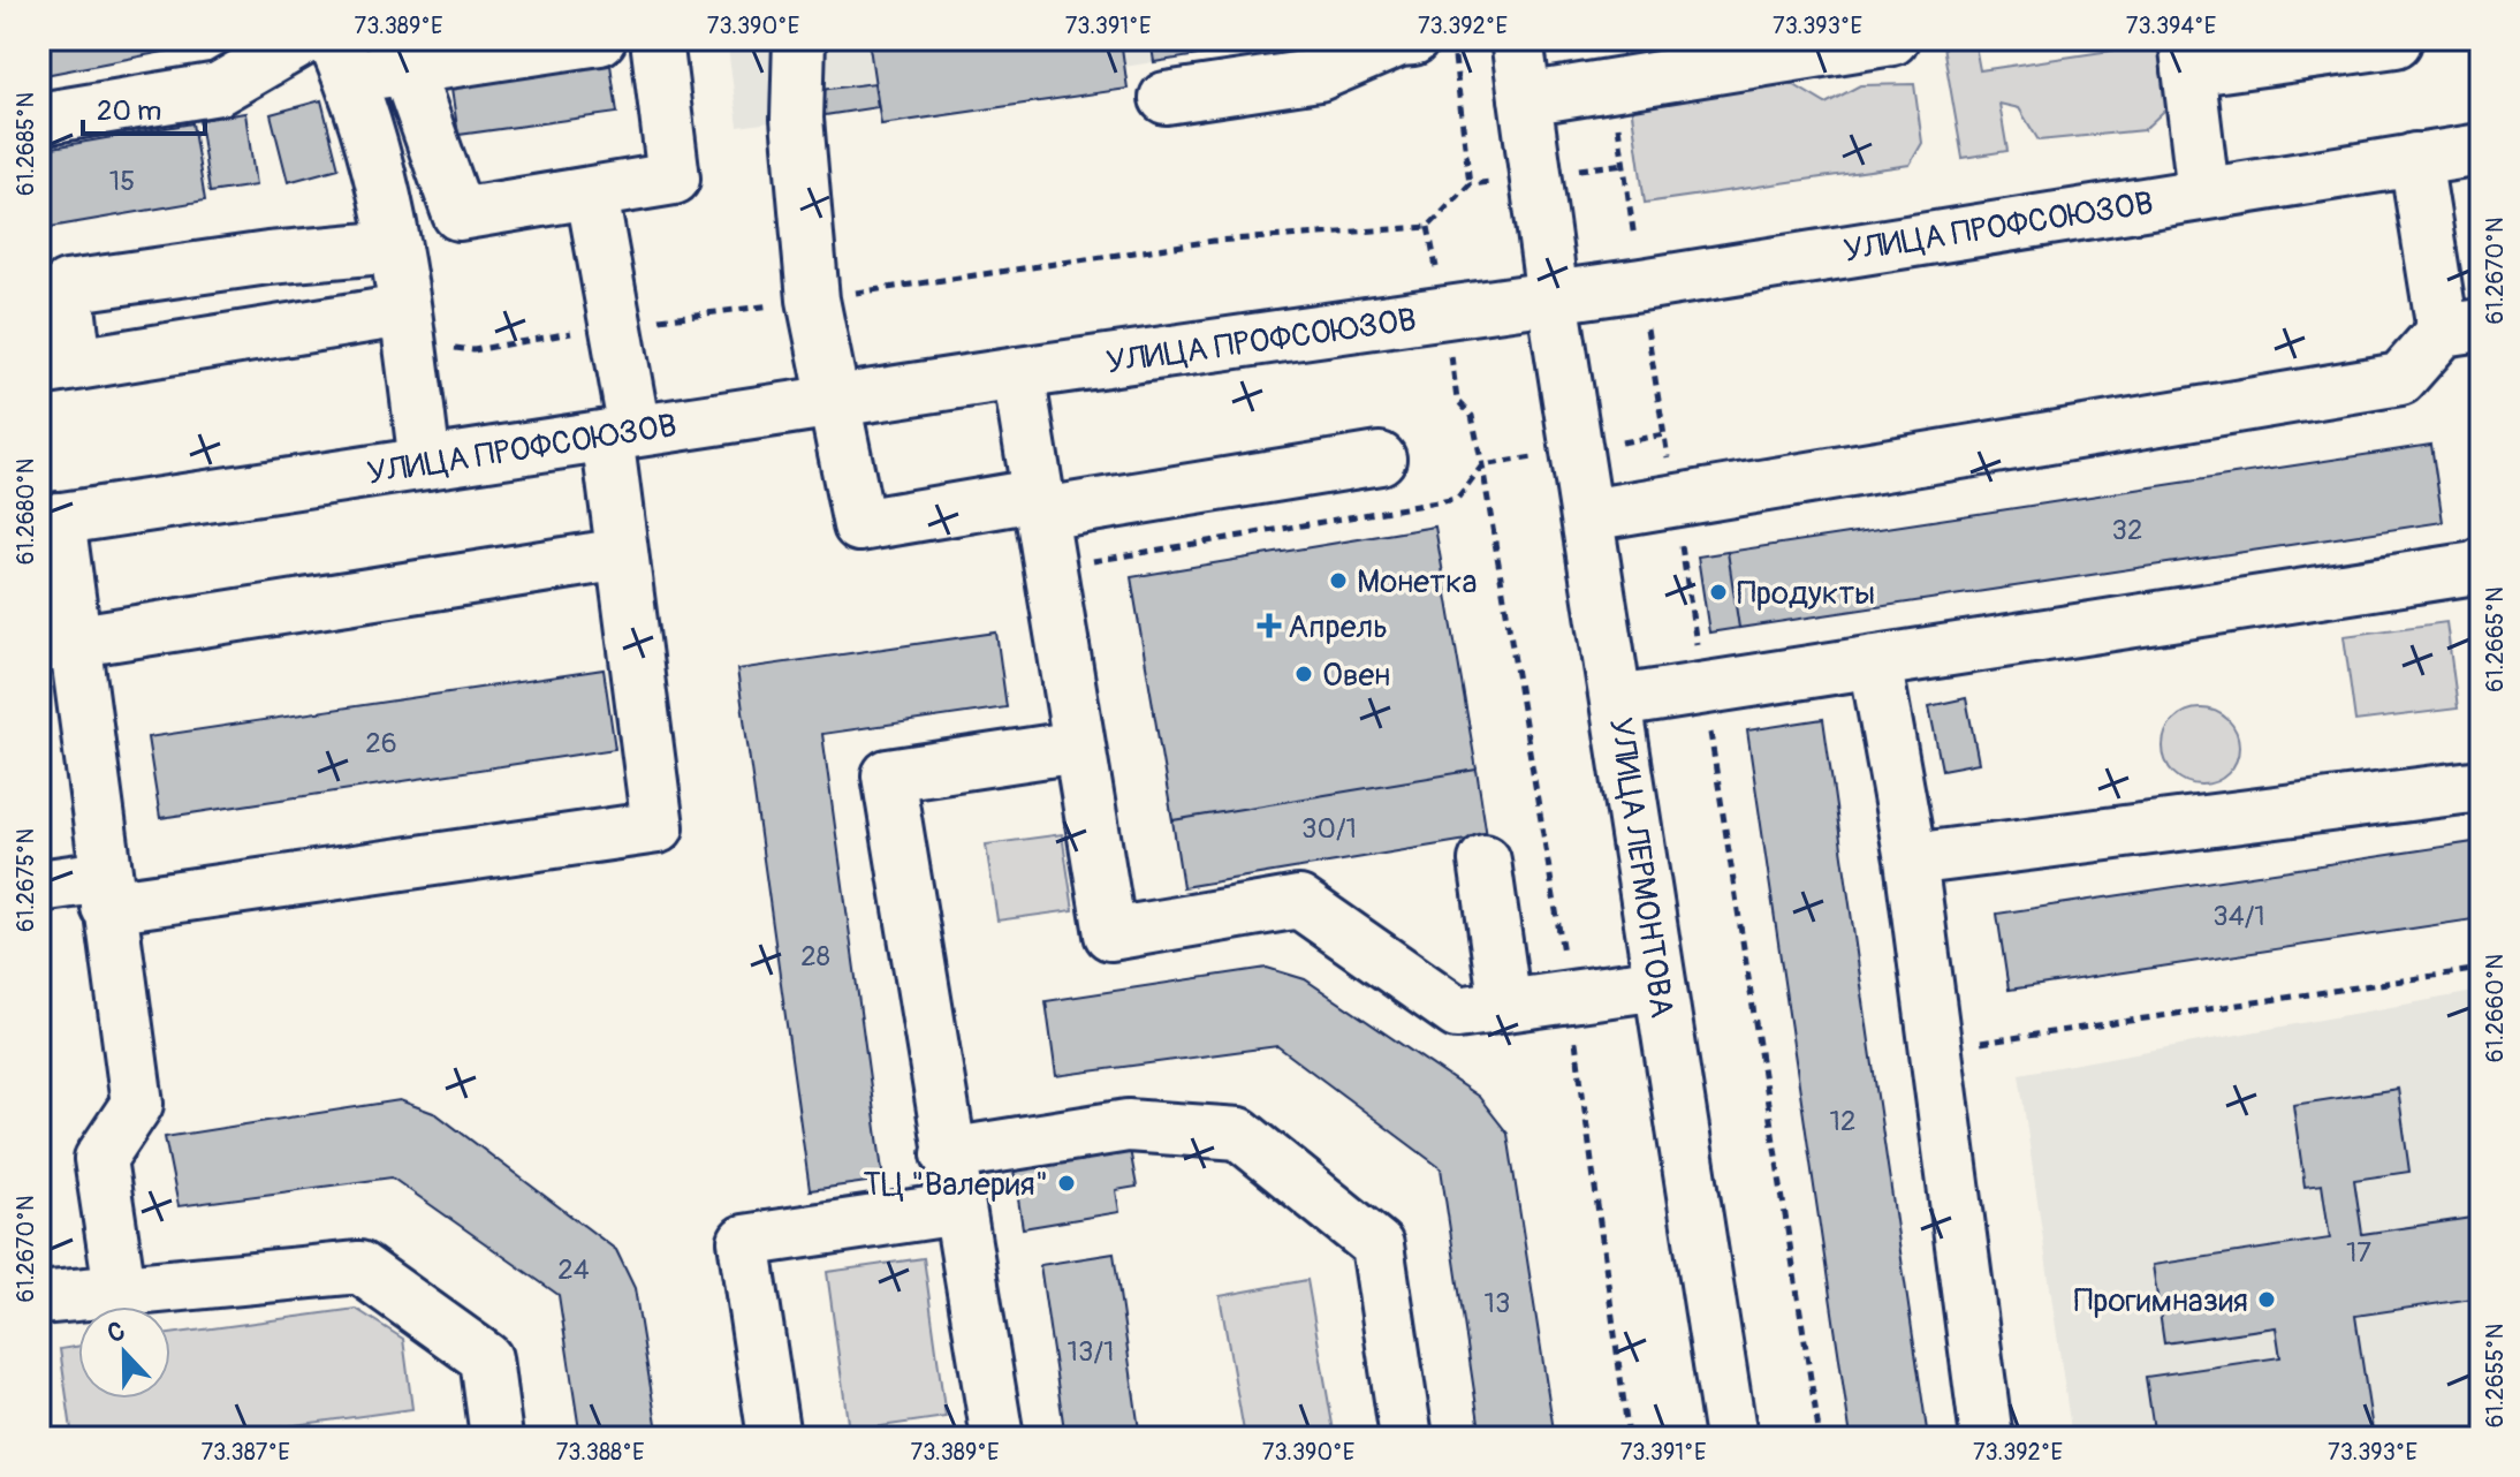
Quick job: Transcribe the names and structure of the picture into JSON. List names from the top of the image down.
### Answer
{
  "streets": {
    "main road": ["УЛИЦА ПРОФСОЮЗОВ", "УЛИЦА ЛЕРМОНТОВА"]
  },
  "crossings": [
    ["УЛИЦА ПРОФСОЮЗОВ", "УЛИЦА ЛЕРМОНТОВА"]
  ],
  "places": {
    "other": [
      "Монетка",
      "Продукты",
      "Овен",
      "ТЦ \"Валерия\"",
      "Прогимназия"
    ],
    "health": ["Апрель"]
  },
  "house_numbers": [
    "15",
    "32",
    "26",
    "30/1",
    "34/1",
    "28",
    "12",
    "17",
    "24",
    "13",
    "13/1"
  ],
  "scale_bar": "20 m",
  "north": "top",
  "coordinates": [
    "73.389°E",
    "73.390°E",
    "73.391°E",
    "73.392°E",
    "73.393°E",
    "73.394°E",
    "61.2685°N",
    "61.2670°N",
    "61.2680°N",
    "61.2665°N",
    "61.2675°N",
    "61.2660°N",
    "61.2655°N",
    "73.387°E",
    "73.388°E"
  ]
}
